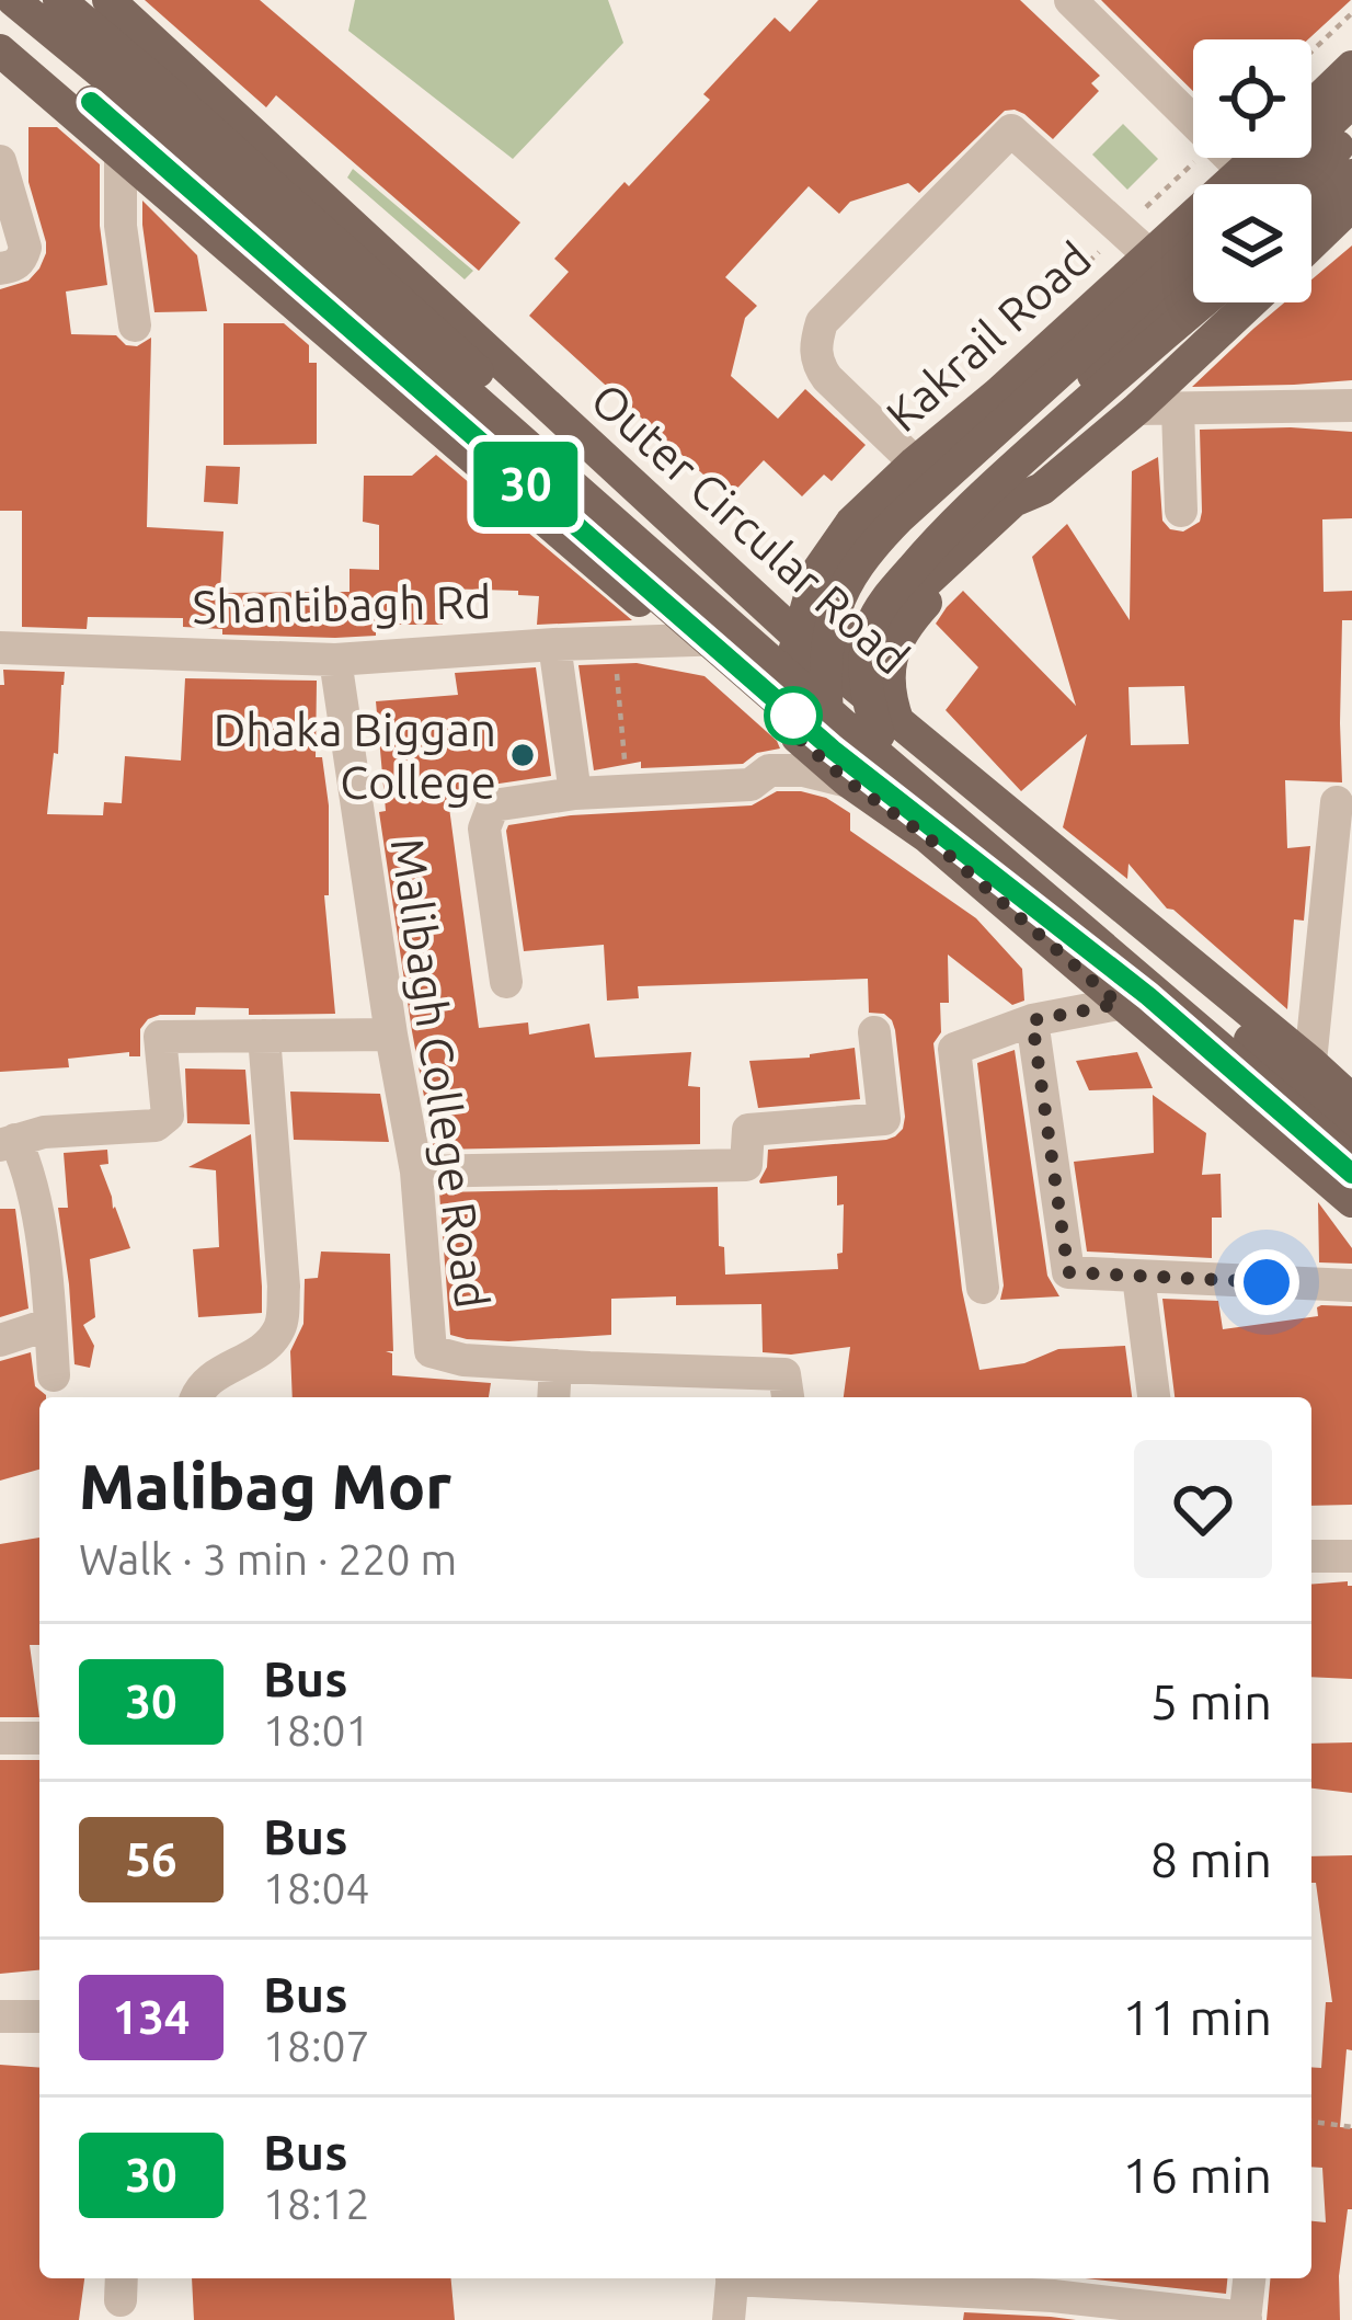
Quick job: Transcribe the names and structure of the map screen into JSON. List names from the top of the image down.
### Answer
{
  "streets": {
    "main road": ["Kakrail Road", "Outer Circular Road"],
    "street": ["Shantibagh Rd", "Malibagh College Road"]
  },
  "crossings": [
    ["Kakrail Road", "Outer Circular Road"],
    ["Kakrail Road", "Shantibagh Rd"],
    ["Outer Circular Road", "Shantibagh Rd"],
    ["Shantibagh Rd", "Malibagh College Road"]
  ],
  "places": ["Dhaka Biggan College"],
  "lines": ["bus line 30"],
  "page": {
    "on_map": "30",
    "heading": ["Malibag Mor", "Walk · 3 min · 220 m"],
    "list": [
      {
        "mark": "30",
        "name": "Bus",
        "note": "18:01",
        "value": "5 min"
      },
      {
        "mark": "56",
        "name": "Bus",
        "note": "18:04",
        "value": "8 min"
      },
      {
        "mark": "134",
        "name": "Bus",
        "note": "18:07",
        "value": "11 min"
      },
      {
        "mark": "30",
        "name": "Bus",
        "note": "18:12",
        "value": "16 min"
      }
    ]
  }
}
